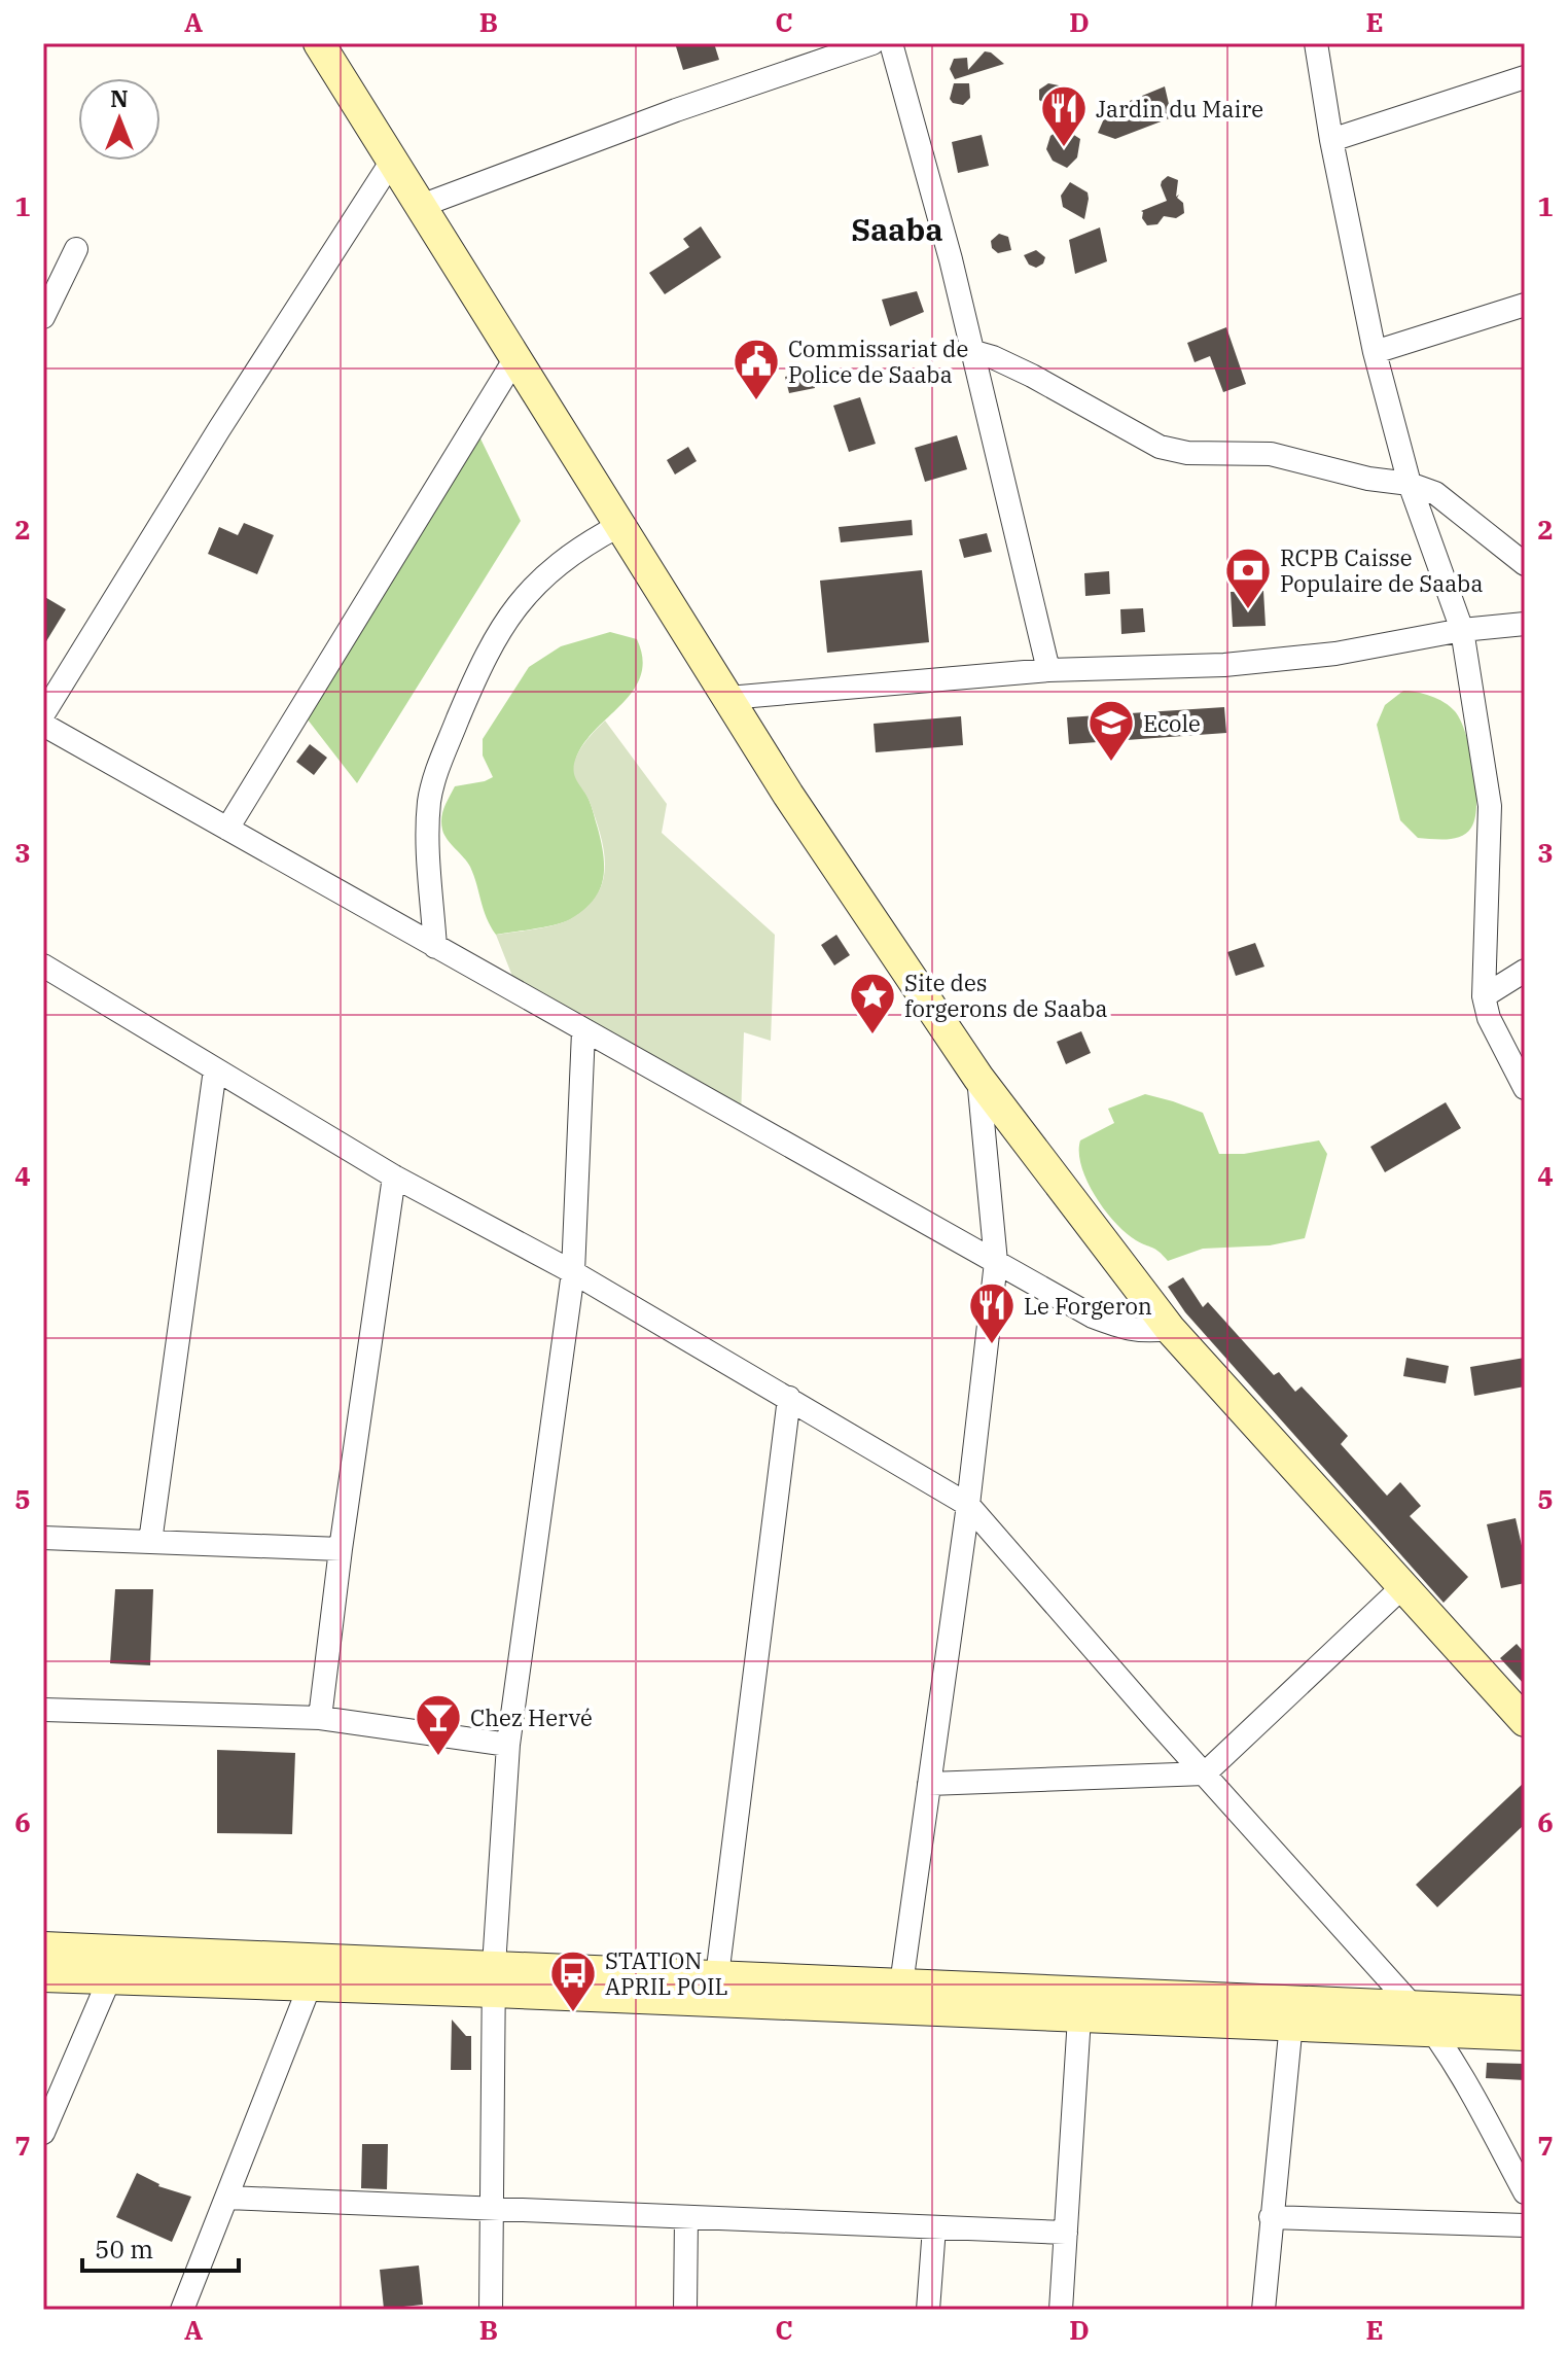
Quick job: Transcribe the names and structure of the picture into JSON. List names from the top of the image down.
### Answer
{
  "districts": ["Saaba"],
  "places": {
    "restaurant": ["Jardin du Maire", "Le Forgeron"],
    "public building": ["Commissariat de Police de Saaba"],
    "bank": ["RCPB Caisse Populaire de Saaba"],
    "school or university": ["Ecole"],
    "place": ["Site des forgerons de Saaba"],
    "bar": ["Chez Hervé"],
    "bus stop": ["STATION APRIL POIL"]
  },
  "scale_bar": "50 m",
  "north": "top",
  "grid": {
    "columns": [
      "A",
      "B",
      "C",
      "D",
      "E"
    ],
    "rows": [
      "1",
      "2",
      "3",
      "4",
      "5",
      "6",
      "7"
    ]
  }
}
